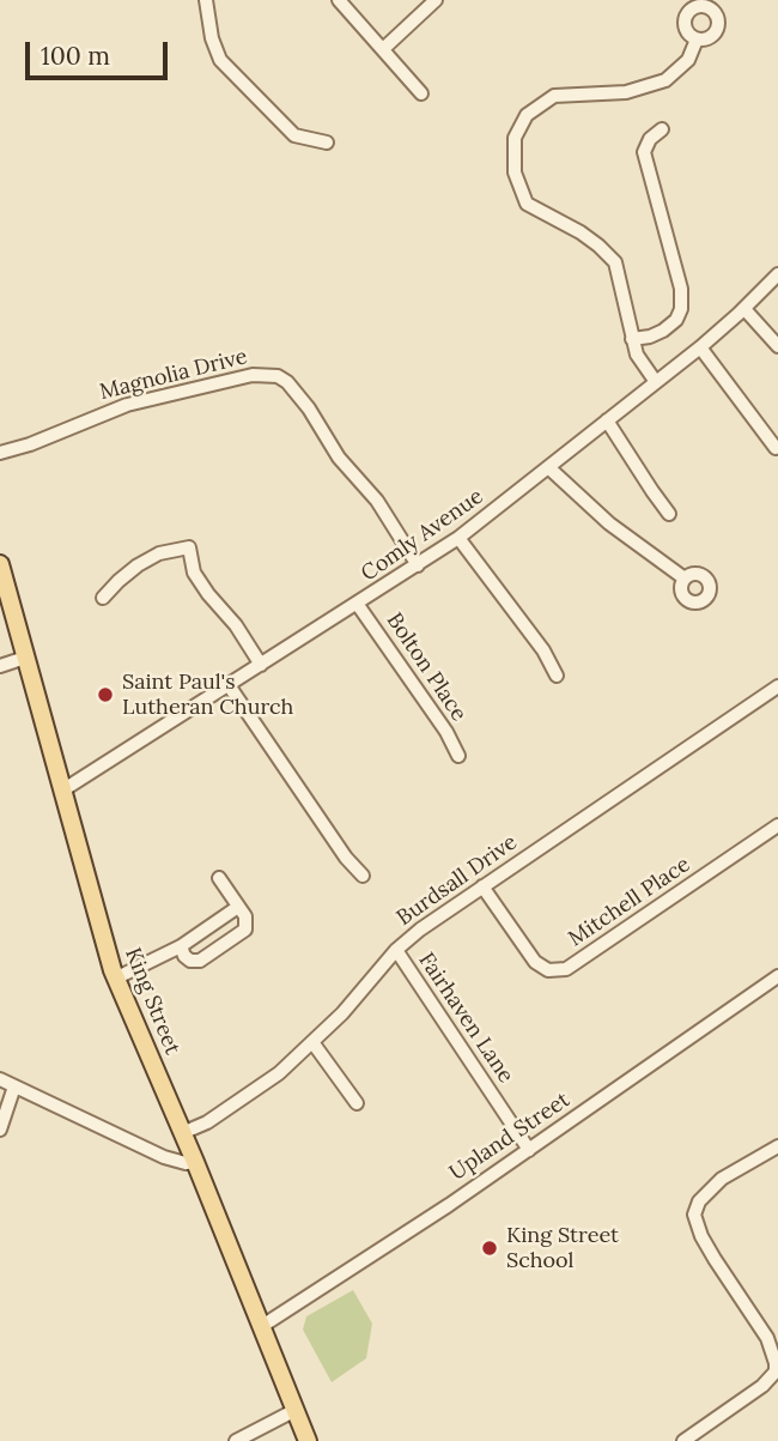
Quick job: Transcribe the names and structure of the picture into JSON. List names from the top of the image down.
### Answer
{
  "streets": {
    "main road": ["King Street"],
    "street": [
      "Magnolia Drive",
      "Comly Avenue",
      "Bolton Place",
      "Burdsall Drive",
      "Mitchell Place",
      "Fairhaven Lane",
      "Upland Street"
    ]
  },
  "crossings": [
    ["Magnolia Drive", "Comly Avenue"],
    ["Comly Avenue", "Bolton Place"],
    ["Comly Avenue", "King Street"],
    ["Burdsall Drive", "Mitchell Place"],
    ["Burdsall Drive", "King Street"],
    ["Burdsall Drive", "Fairhaven Lane"],
    ["King Street", "Upland Street"],
    ["Fairhaven Lane", "Upland Street"]
  ],
  "places": ["Saint Paul's Lutheran Church", "King Street School"],
  "scale_bar": "100 m"
}
